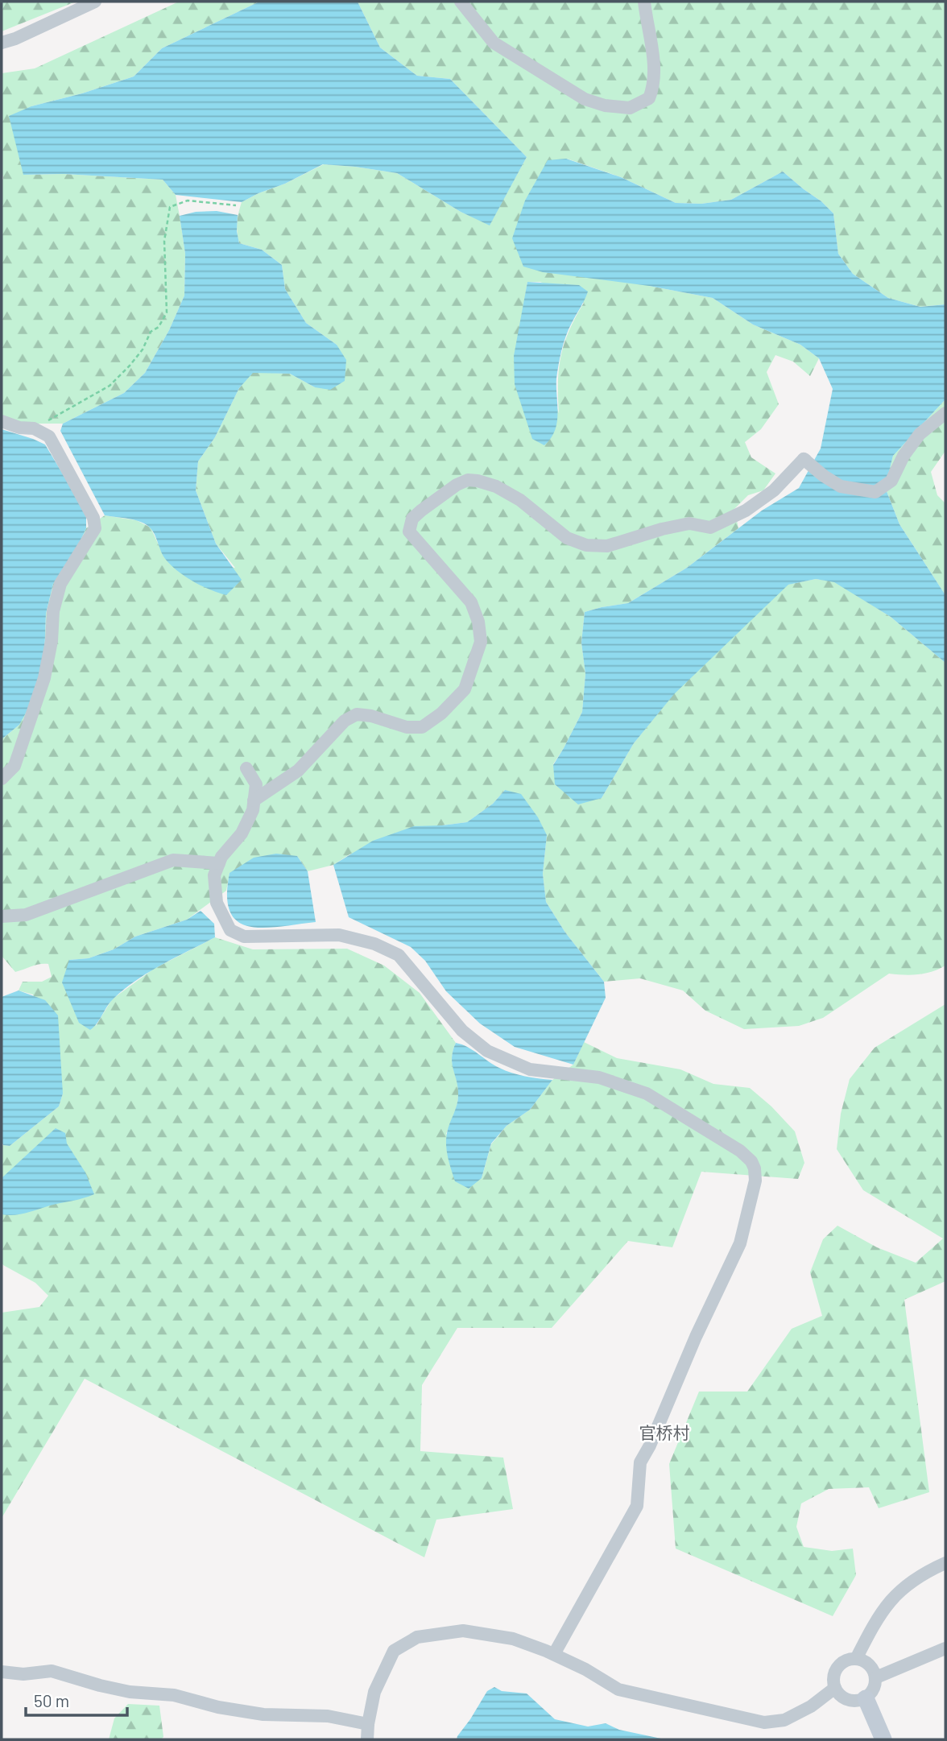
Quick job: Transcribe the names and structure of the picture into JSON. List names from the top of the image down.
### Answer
{
  "districts": ["官桥村"],
  "scale_bar": "50 m"
}
